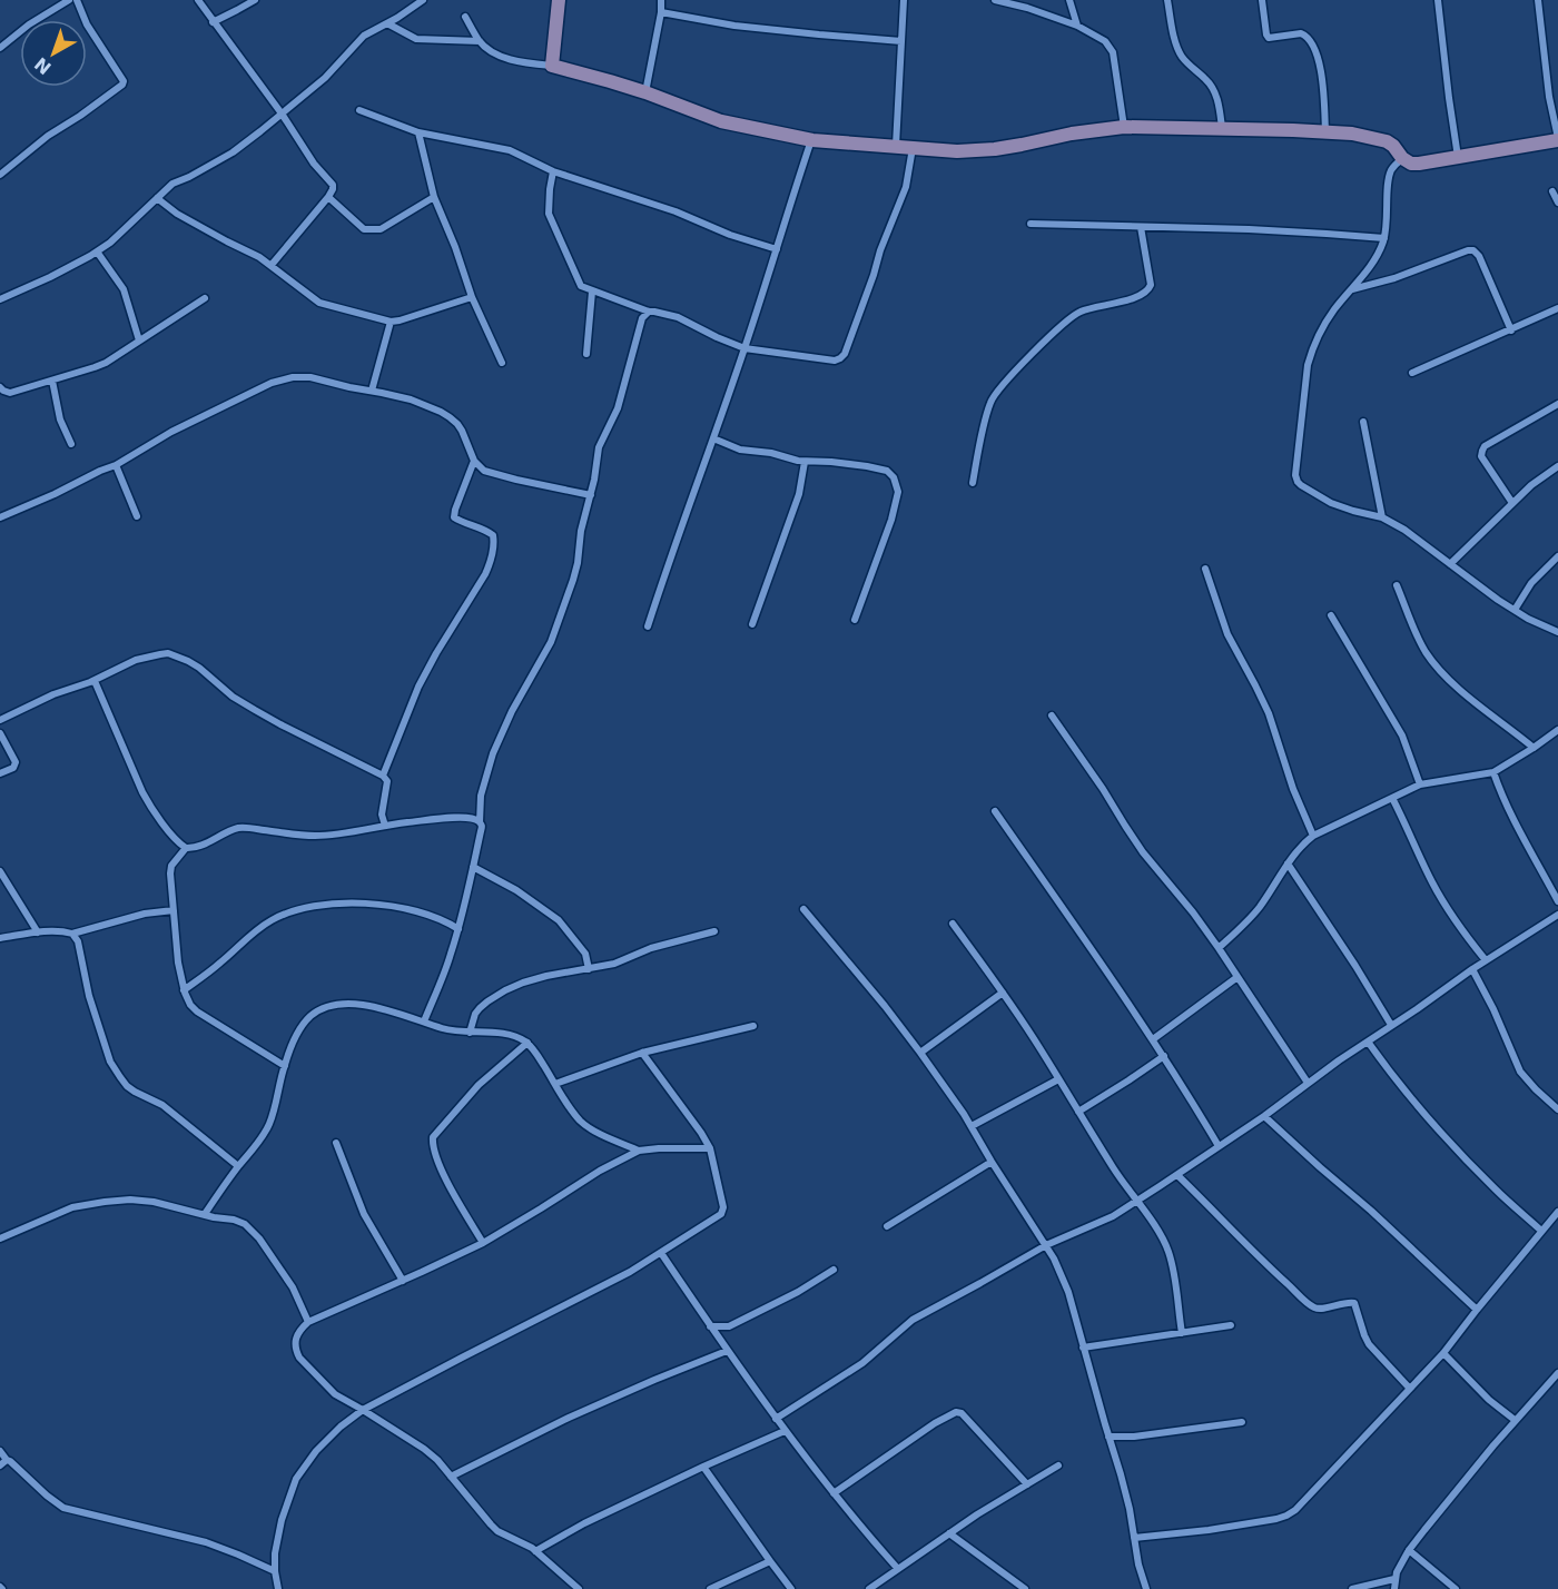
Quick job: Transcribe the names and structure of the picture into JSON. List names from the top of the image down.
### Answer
{
  "north": "bottom left"
}
